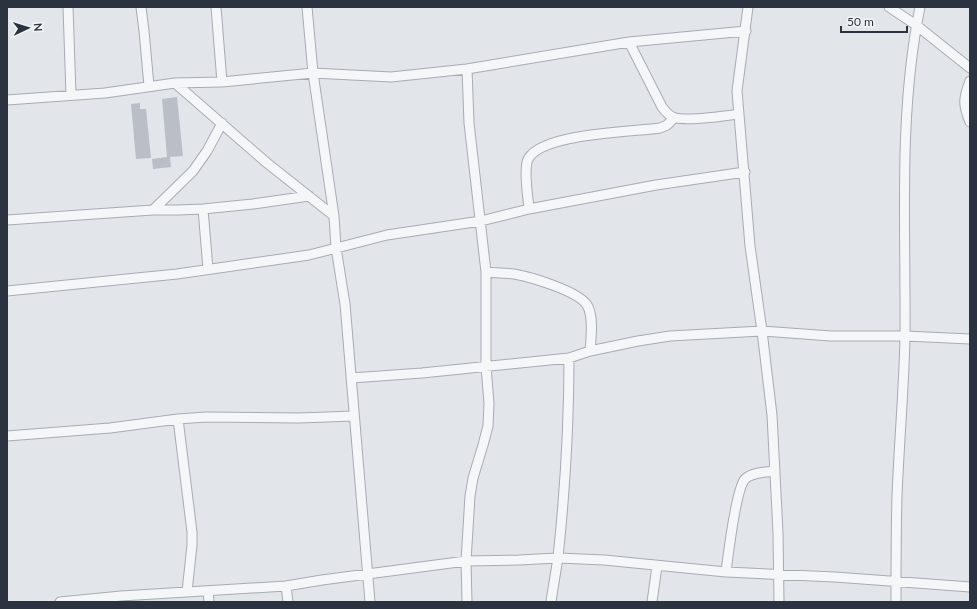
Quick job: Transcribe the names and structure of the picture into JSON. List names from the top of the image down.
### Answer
{
  "scale_bar": "50 m",
  "north": "right"
}
